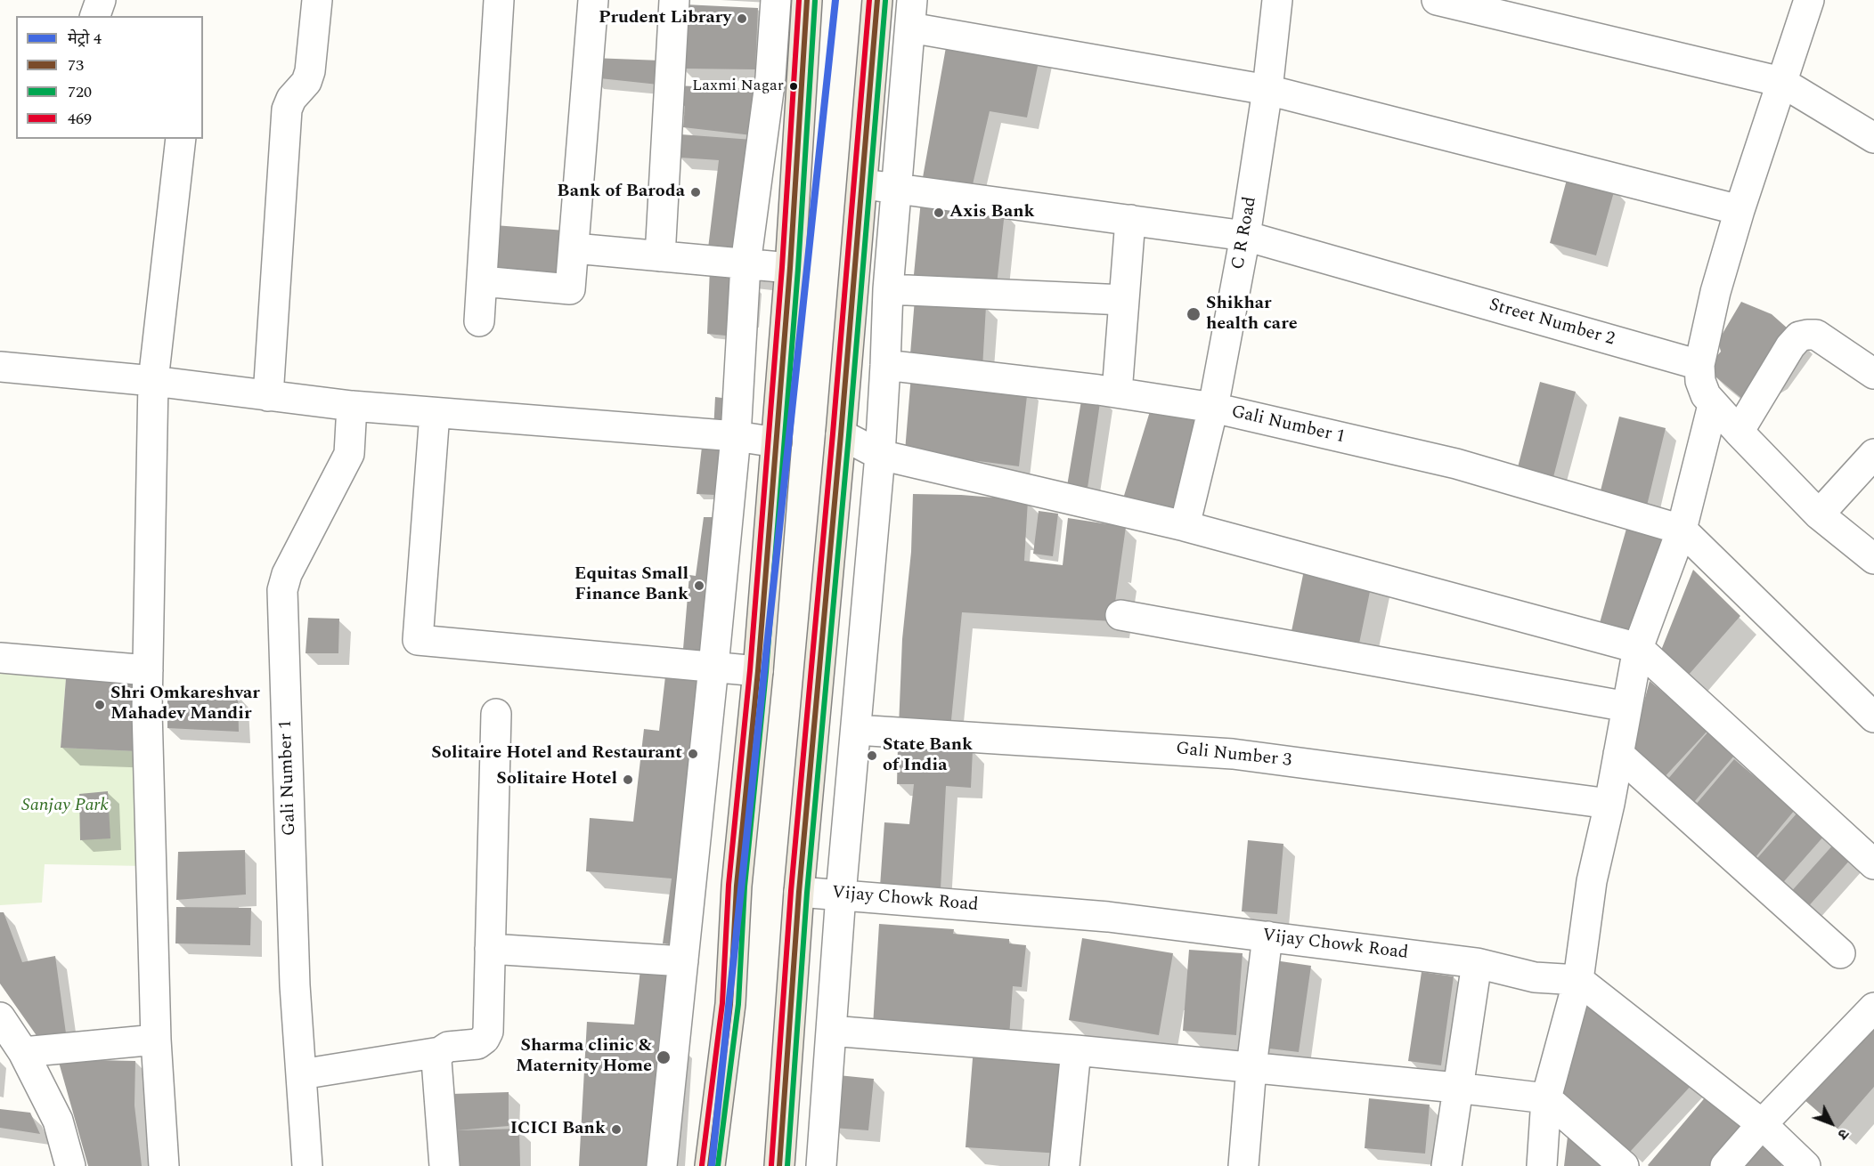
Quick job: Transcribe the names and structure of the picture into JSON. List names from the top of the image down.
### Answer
{
  "streets": {
    "street": [
      "C R Road",
      "Street Number 2",
      "Gali Number 1",
      "Gali Number 3",
      "Vijay Chowk Road"
    ]
  },
  "crossings": [
    ["C R Road", "Street Number 2"],
    ["C R Road", "Gali Number 1"]
  ],
  "parks": ["Sanjay Park"],
  "places": [
    "Prudent Library",
    "Laxmi Nagar",
    "Bank of Baroda",
    "Axis Bank",
    "Shikhar health care",
    "Equitas Small Finance Bank",
    "Shri Omkareshvar Mahadev Mandir",
    "Solitaire Hotel and Restaurant",
    "State Bank of India",
    "Solitaire Hotel",
    "Sharma clinic & Maternity Home",
    "ICICI Bank"
  ],
  "lines": [
    "metro line 4",
    "transit line 73",
    "transit line 469",
    "transit line 720"
  ],
  "legend": [
    "मेट्रो 4",
    "73",
    "720",
    "469"
  ],
  "north": "bottom right"
}
